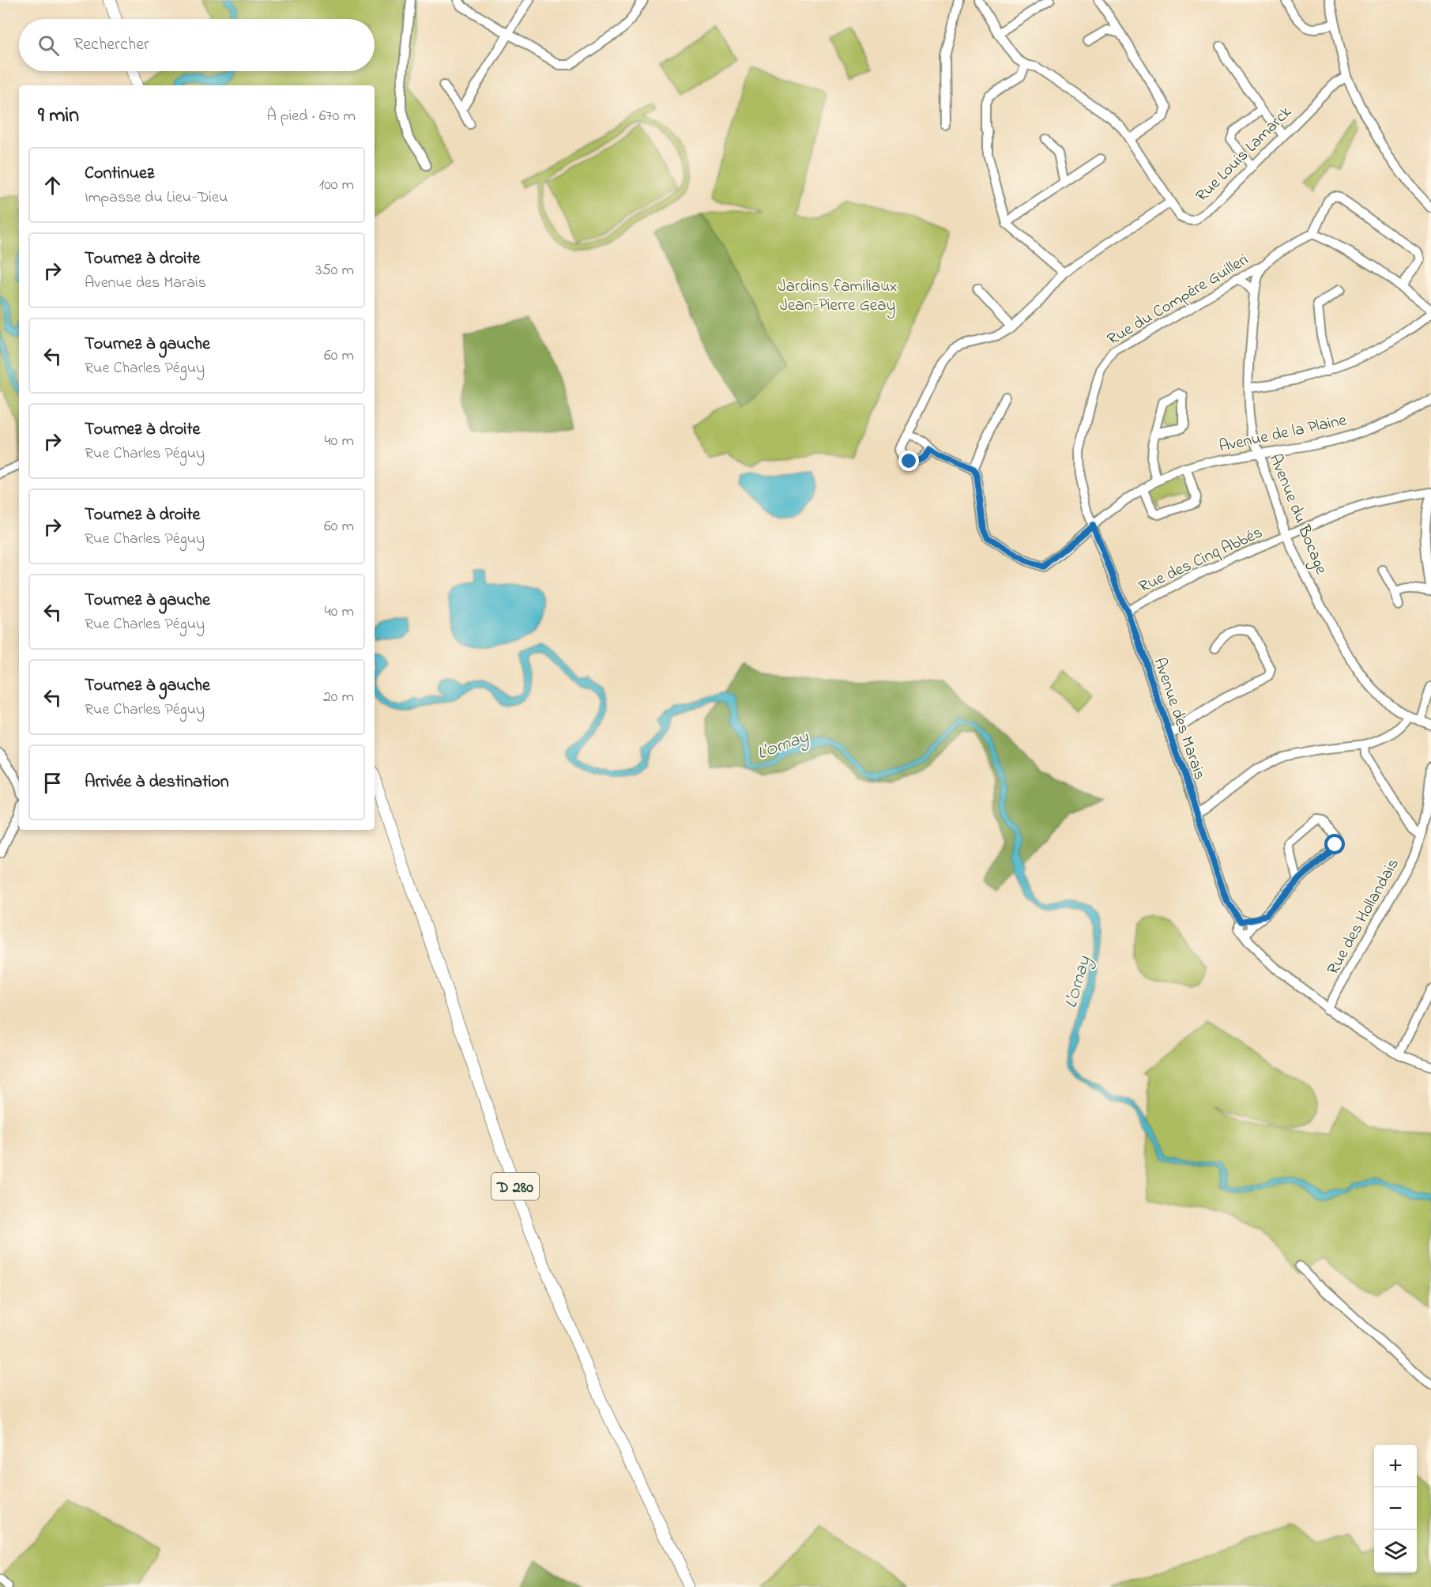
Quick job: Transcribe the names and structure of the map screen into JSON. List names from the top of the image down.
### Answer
{
  "streets": {
    "main road": ["D 280"],
    "street": [
      "Rue Louis Lamarck",
      "Rue du Compère Guilleri",
      "Avenue de la Plaine",
      "Avenue du Bocage",
      "Rue des Cinq Abbés",
      "Avenue des Marais",
      "Rue des Hollandais"
    ]
  },
  "crossings": [
    ["Rue du Compère Guilleri", "Avenue de la Plaine"],
    ["Rue du Compère Guilleri", "Avenue du Bocage"],
    ["Rue du Compère Guilleri", "Avenue des Marais"],
    ["Avenue de la Plaine", "Avenue du Bocage"],
    ["Avenue de la Plaine", "Avenue des Marais"],
    ["Avenue du Bocage", "Rue des Cinq Abbés"],
    ["Rue des Cinq Abbés", "Avenue des Marais"],
    ["Avenue des Marais", "Rue des Hollandais"]
  ],
  "water": ["L'Ornay"],
  "parks": ["Jardins familiaux Jean-Pierre Geay"],
  "page": {
    "search": "Rechercher",
    "heading": ["9 min", "À pied · 670 m"],
    "list": [
      ["Continuez", "Impasse du Lieu-Dieu", "100 m"],
      ["Tournez à droite", "Avenue des Marais", "350 m"],
      ["Tournez à gauche", "Rue Charles Péguy", "60 m"],
      ["Tournez à droite", "Rue Charles Péguy", "40 m"],
      ["Tournez à droite", "Rue Charles Péguy", "60 m"],
      ["Tournez à gauche", "Rue Charles Péguy", "40 m"],
      ["Tournez à gauche", "Rue Charles Péguy", "20 m"],
      "Arrivée à destination"
    ],
    "map_buttons": ["+", "−"]
  }
}
